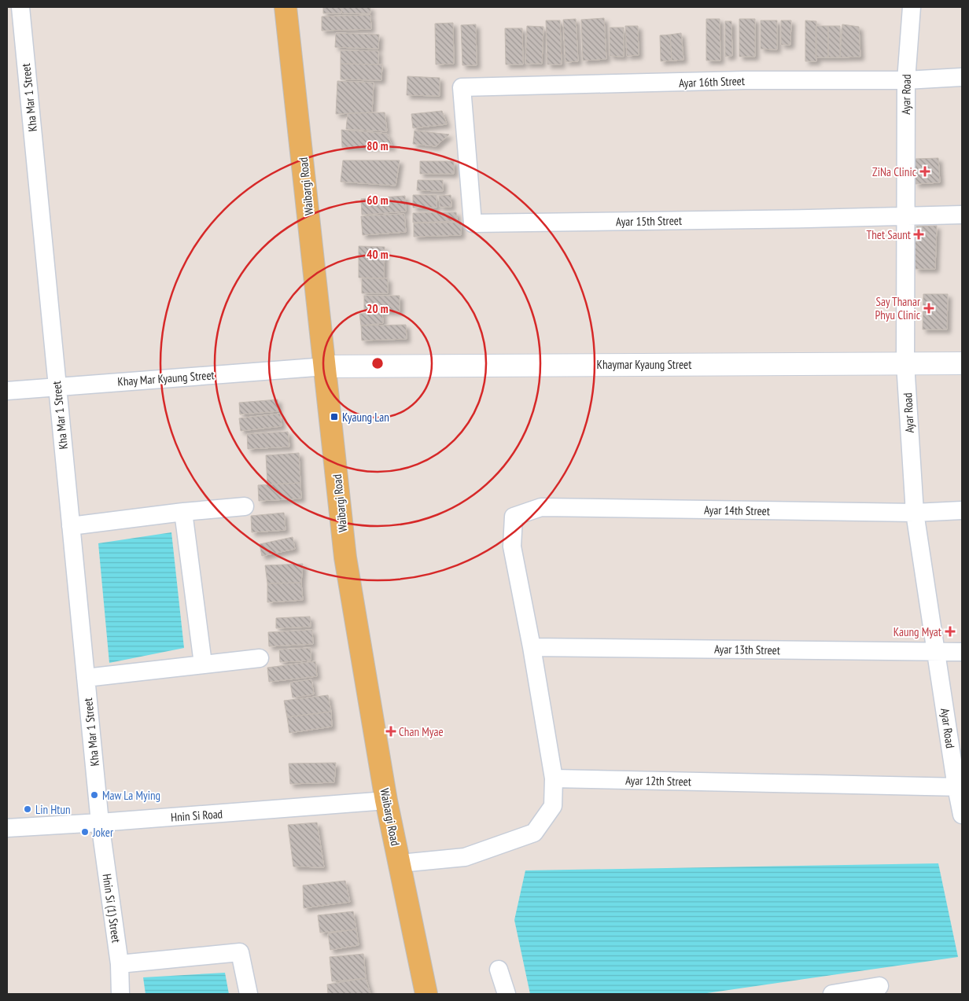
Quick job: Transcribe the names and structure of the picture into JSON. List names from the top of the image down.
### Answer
{
  "streets": {
    "main road": ["Waibargi Road"],
    "street": [
      "Ayar 16th Street",
      "Ayar Road",
      "Kha Mar 1 Street",
      "Ayar 15th Street",
      "Khaymar Kyaung Street",
      "Khay Mar Kyaung Street",
      "Ayar 14th Street",
      "Ayar 13th Street",
      "Ayar 12th Street",
      "Hnin Si Road",
      "Hnin Si (1) Street"
    ]
  },
  "crossings": [
    ["Ayar 16th Street", "Ayar Road"],
    ["Ayar 16th Street", "Ayar 15th Street"],
    ["Ayar Road", "Ayar 15th Street"],
    ["Ayar Road", "Khaymar Kyaung Street"],
    ["Ayar Road", "Ayar 14th Street"],
    ["Ayar Road", "Ayar 13th Street"],
    ["Ayar Road", "Ayar 12th Street"],
    ["Kha Mar 1 Street", "Khay Mar Kyaung Street"],
    ["Kha Mar 1 Street", "Hnin Si Road"],
    ["Kha Mar 1 Street", "Hnin Si (1) Street"],
    ["Waibargi Road", "Khaymar Kyaung Street"],
    ["Waibargi Road", "Khay Mar Kyaung Street"],
    ["Waibargi Road", "Hnin Si Road"],
    ["Khaymar Kyaung Street", "Khay Mar Kyaung Street"],
    ["Ayar 14th Street", "Ayar 13th Street"],
    ["Hnin Si Road", "Hnin Si (1) Street"]
  ],
  "places": {
    "health": [
      "ZiNa Clinic",
      "Thet Saunt",
      "Say Thanar Phyu Clinic",
      "Kaung Myat",
      "Chan Myae"
    ],
    "transit": ["Kyaung Lan"],
    "other": ["Maw La Mying", "Lin Htun", "Joker"]
  },
  "rings": [
    "80 m",
    "60 m",
    "40 m",
    "20 m"
  ]
}
